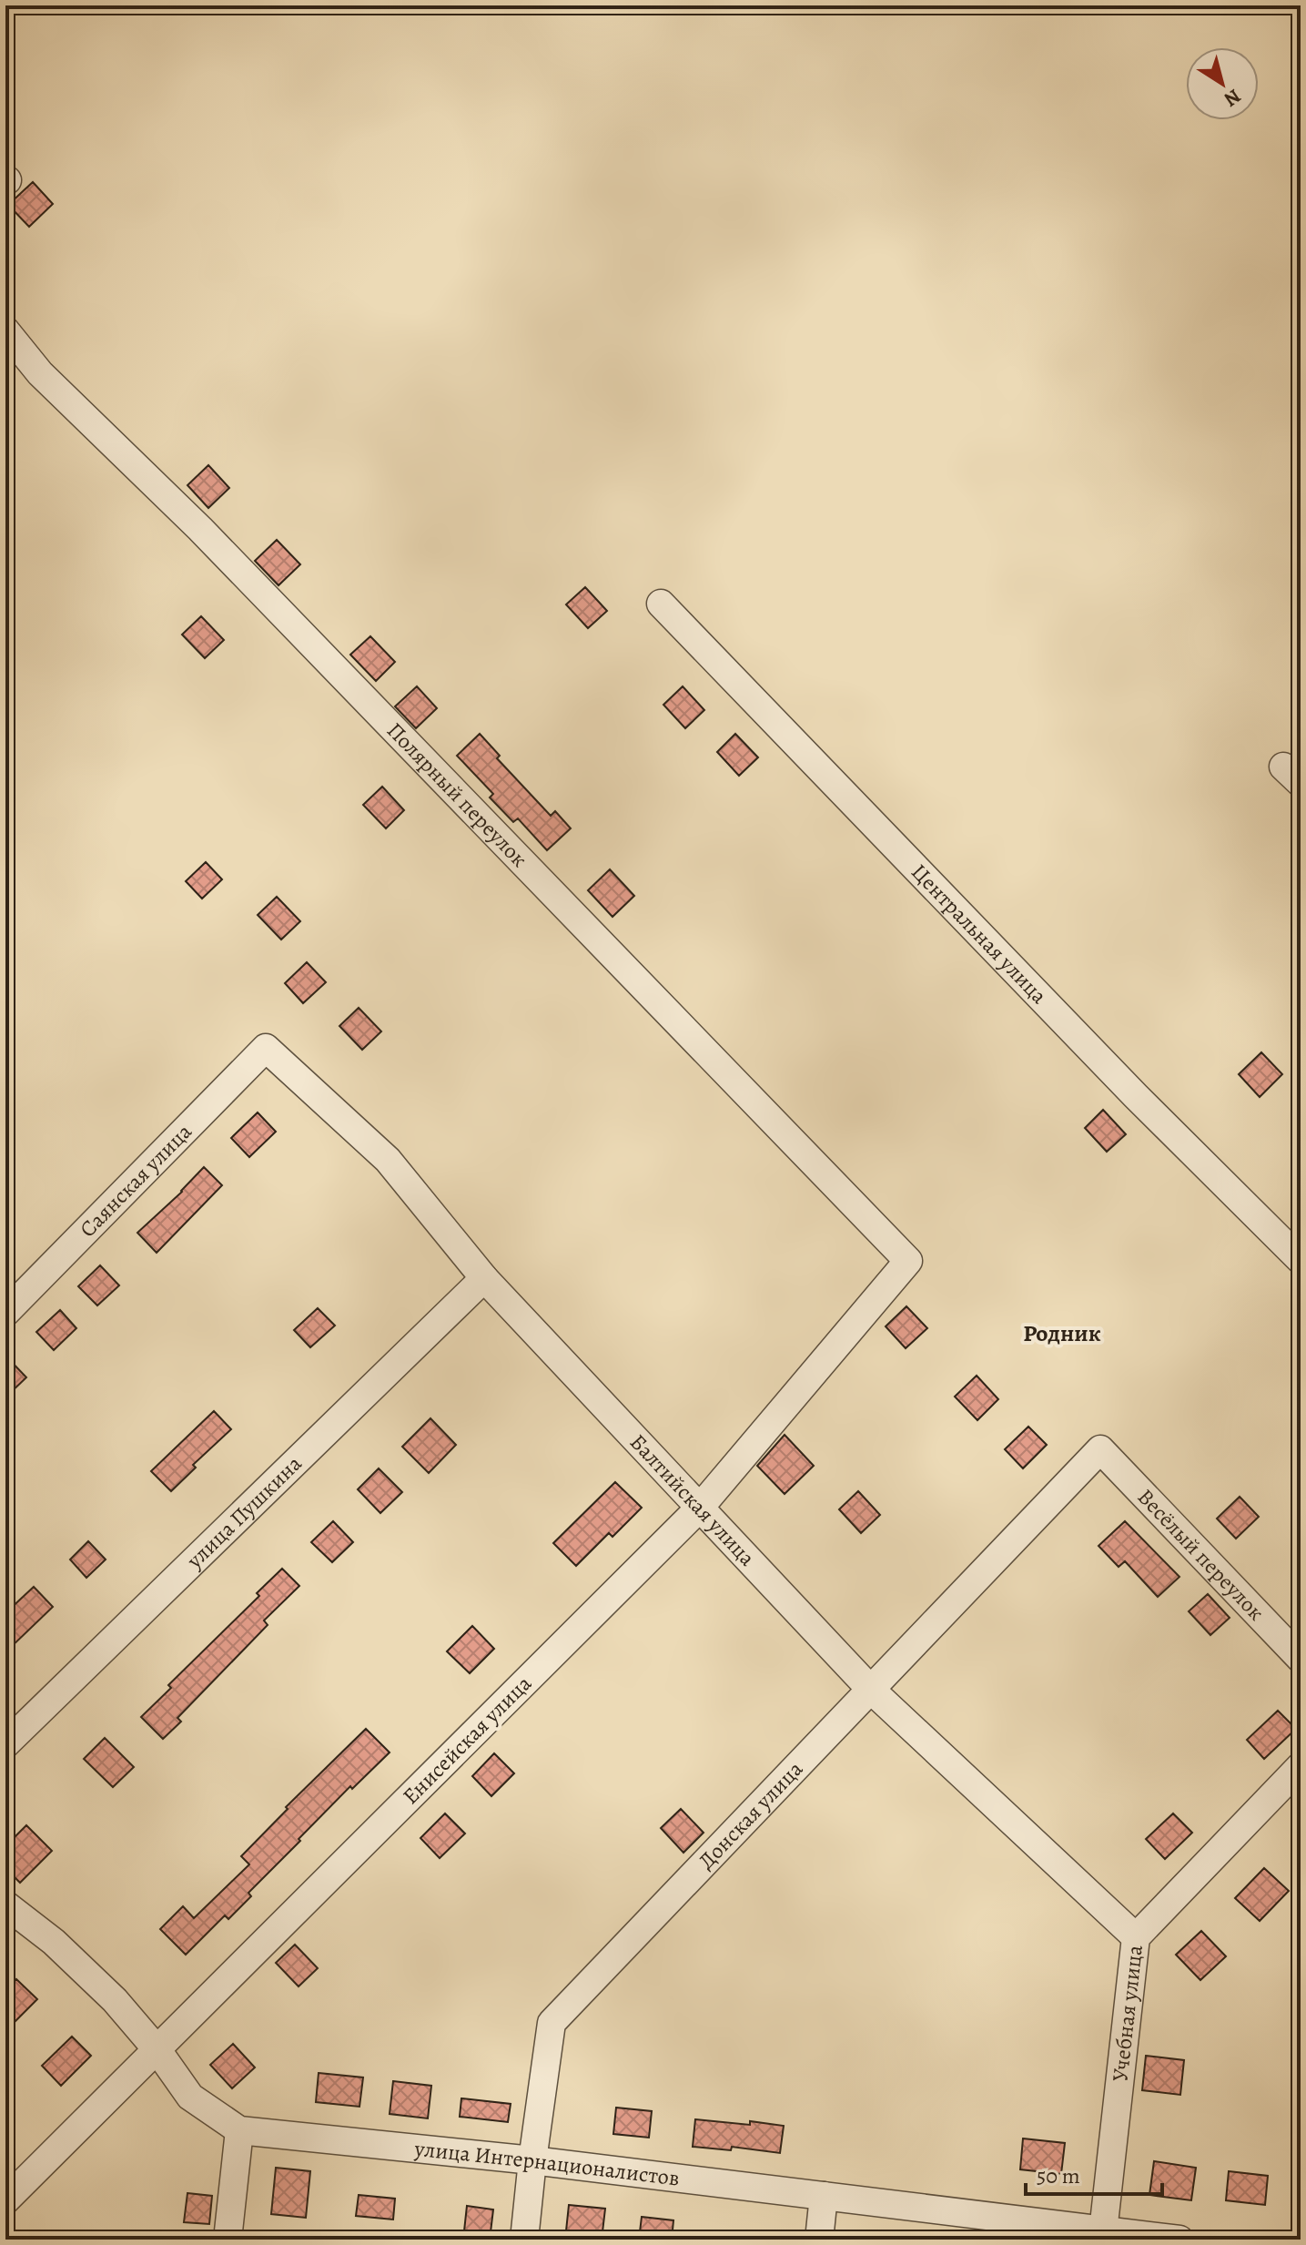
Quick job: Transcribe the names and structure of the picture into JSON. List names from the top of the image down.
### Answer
{
  "streets": {
    "street": [
      "Полярный переулок",
      "Центральная улица",
      "Саянская улица",
      "Балтийская улица",
      "улица Пушкина",
      "Весёлый переулок",
      "Енисейская улица",
      "Донская улица",
      "Учебная улица",
      "улица Интернационалистов"
    ]
  },
  "crossings": [
    ["Полярный переулок", "Енисейская улица"],
    ["Саянская улица", "Балтийская улица"],
    ["Балтийская улица", "улица Пушкина"],
    ["Балтийская улица", "Енисейская улица"],
    ["Балтийская улица", "Донская улица"],
    ["Балтийская улица", "Учебная улица"],
    ["Весёлый переулок", "Донская улица"],
    ["Енисейская улица", "улица Интернационалистов"],
    ["Донская улица", "улица Интернационалистов"],
    ["Учебная улица", "улица Интернационалистов"]
  ],
  "districts": ["Родник"],
  "scale_bar": "50 m",
  "north": "bottom right"
}
